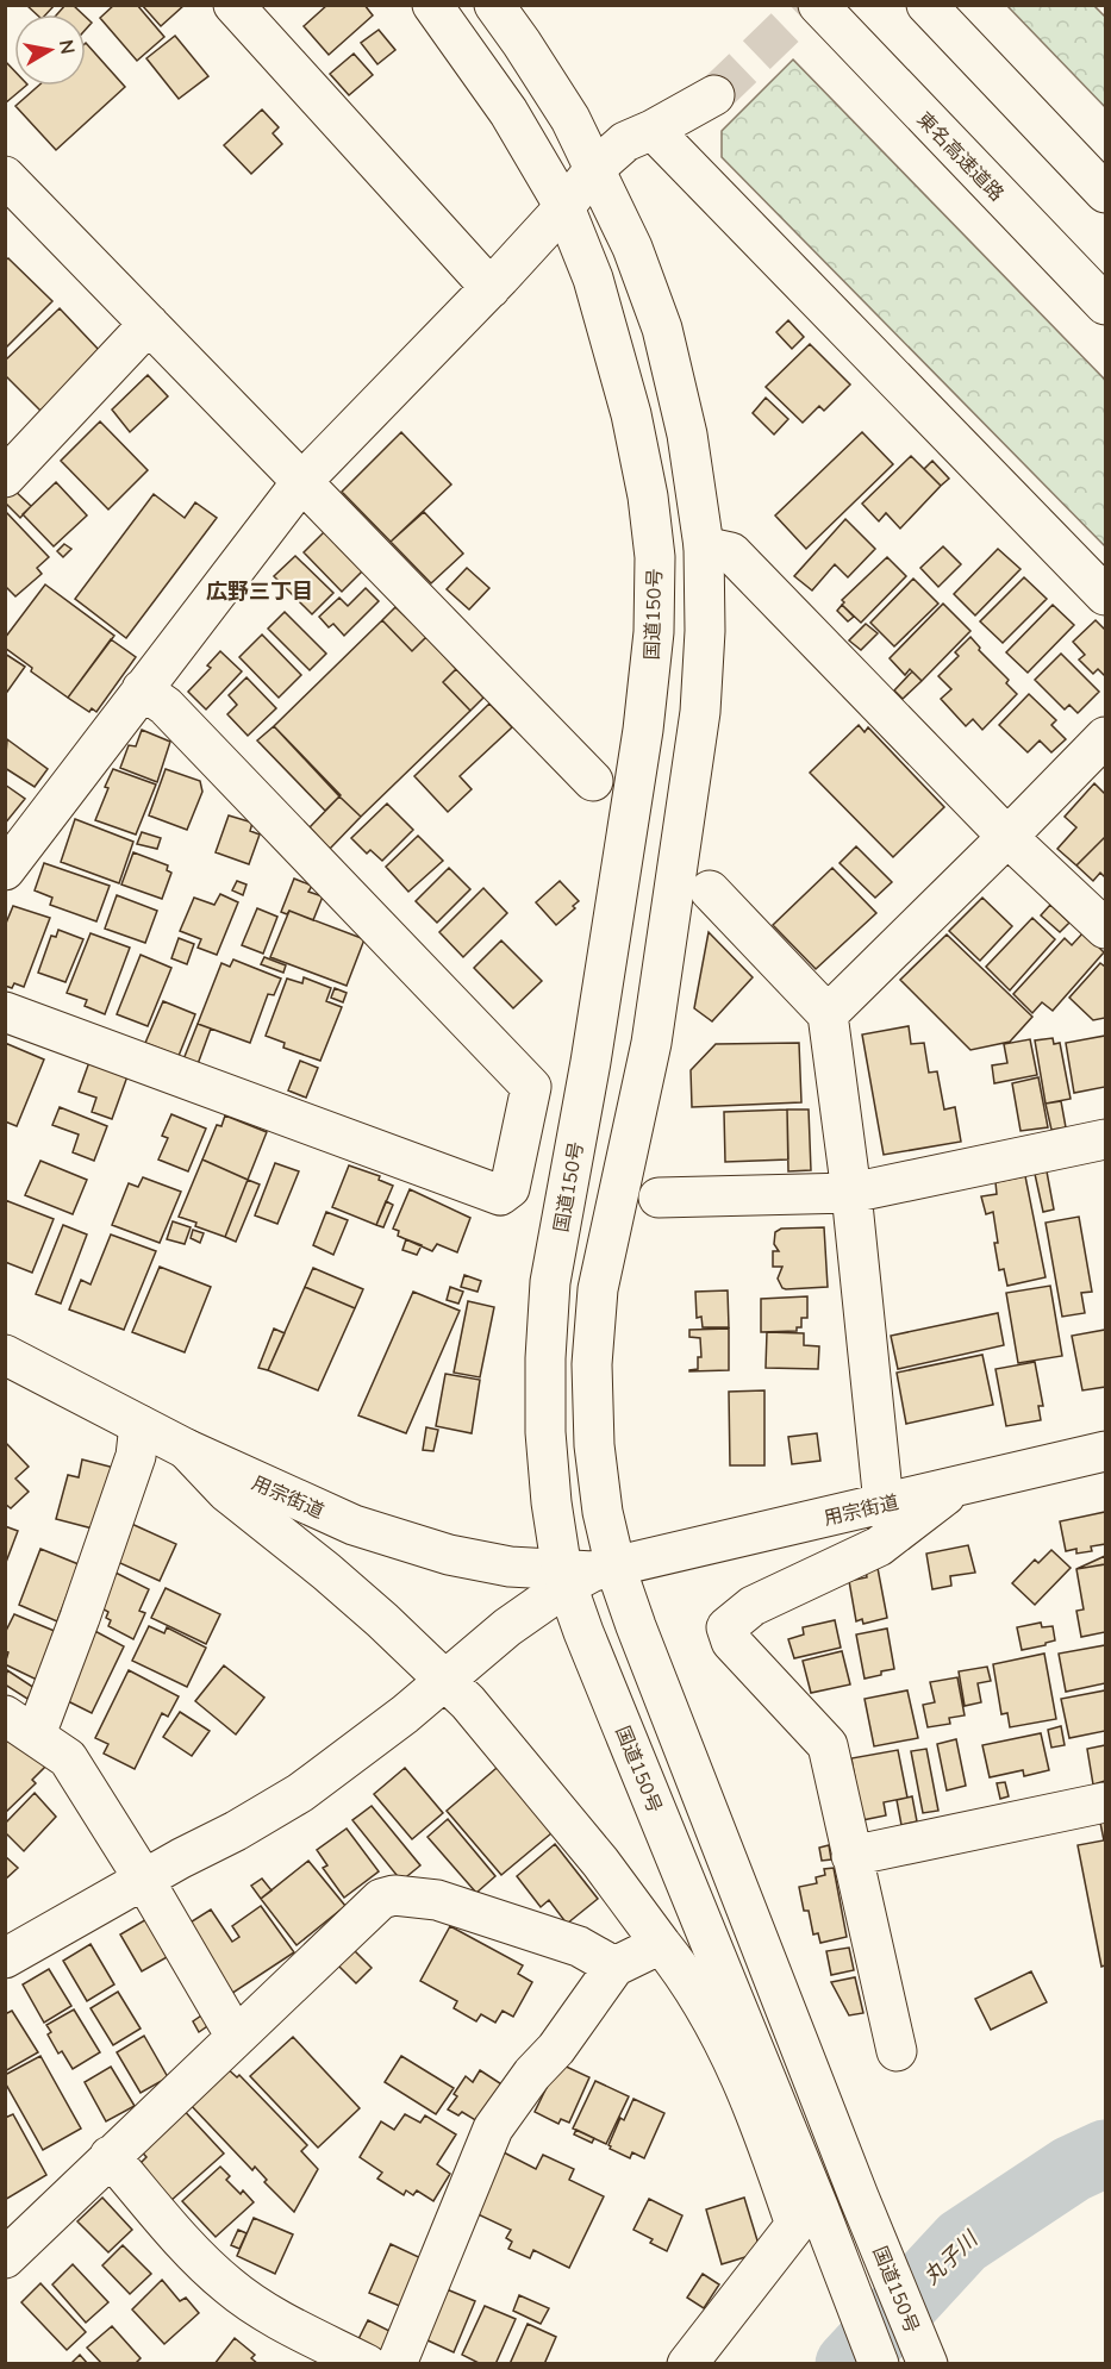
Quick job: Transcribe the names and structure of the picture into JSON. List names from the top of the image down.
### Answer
{
  "streets": {
    "main road": ["東名高速道路", "国道150号", "用宗街道"]
  },
  "crossings": [
    ["国道150号", "用宗街道"]
  ],
  "districts": ["広野三丁目"],
  "water": ["丸子川"],
  "north": "right"
}
